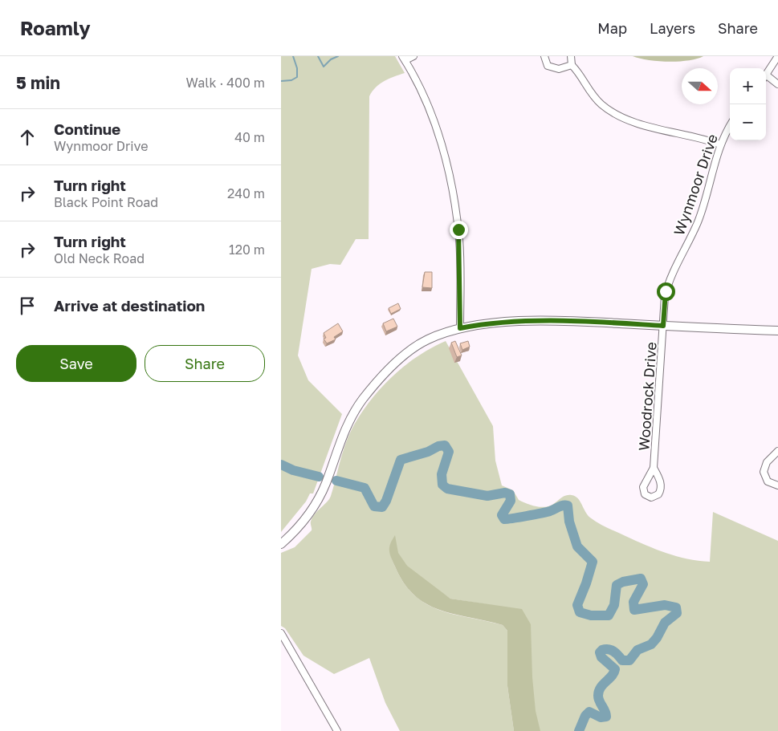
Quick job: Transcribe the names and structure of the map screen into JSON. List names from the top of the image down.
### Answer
{
  "streets": {
    "street": ["Wynmoor Drive", "Woodrock Drive"]
  },
  "crossings": [
    ["Wynmoor Drive", "Woodrock Drive"]
  ],
  "north": "right",
  "page": {
    "header": "Roamly",
    "nav": ["Map", "Layers", "Share"],
    "heading": ["5 min", "Walk · 400 m"],
    "map_buttons": ["+", "−"],
    "list": [
      ["Continue", "Wynmoor Drive", "40 m"],
      ["Turn right", "Black Point Road", "240 m"],
      ["Turn right", "Old Neck Road", "120 m"],
      "Arrive at destination"
    ],
    "buttons": ["Save", "Share"]
  }
}
